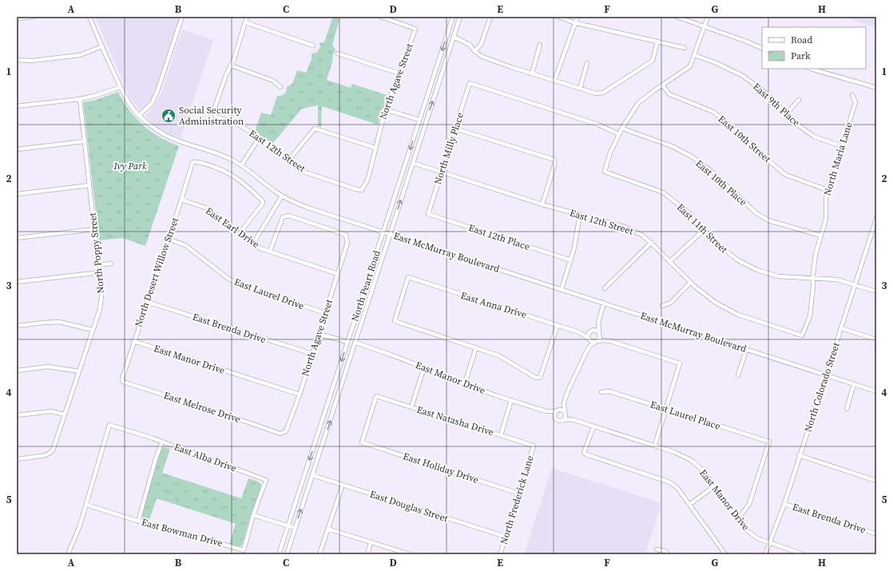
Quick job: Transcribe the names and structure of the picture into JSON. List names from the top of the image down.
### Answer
{
  "streets": {
    "street": [
      "North Agave Street",
      "East 9th Place",
      "East 10th Street",
      "North Milly Place",
      "East 12th Street",
      "North Maria Lane",
      "East 10th Place",
      "East Earl Drive",
      "East 11th Street",
      "East 12th Place",
      "East McMurray Boulevard",
      "North Poppy Street",
      "North Desert Willow Street",
      "North Peart Road",
      "East Laurel Drive",
      "East Anna Drive",
      "East Brenda Drive",
      "East Manor Drive",
      "North Colorado Street",
      "East Melrose Drive",
      "East Laurel Place",
      "East Natasha Drive",
      "East Alba Drive",
      "East Holiday Drive",
      "North Frederick Lane",
      "East Douglas Street",
      "East Bowman Drive"
    ]
  },
  "crossings": [
    ["North Agave Street", "East 12th Street"],
    ["North Agave Street", "East Earl Drive"],
    ["North Agave Street", "East Laurel Drive"],
    ["North Agave Street", "East Brenda Drive"],
    ["North Agave Street", "East Manor Drive"],
    ["North Agave Street", "East Melrose Drive"],
    ["East 9th Place", "North Maria Lane"],
    ["East 10th Street", "North Maria Lane"],
    ["North Milly Place", "East 12th Street"],
    ["North Milly Place", "East 11th Street"],
    ["North Milly Place", "East 12th Place"],
    ["East 12th Street", "North Maria Lane"],
    ["East 12th Street", "North Peart Road"],
    ["North Maria Lane", "East 10th Place"],
    ["North Maria Lane", "East 11th Street"],
    ["East Earl Drive", "North Desert Willow Street"],
    ["East 11th Street", "North Colorado Street"],
    ["East McMurray Boulevard", "North Peart Road"],
    ["East McMurray Boulevard", "North Colorado Street"],
    ["North Desert Willow Street", "East Laurel Drive"],
    ["North Desert Willow Street", "East Brenda Drive"],
    ["North Desert Willow Street", "East Manor Drive"],
    ["North Desert Willow Street", "East Melrose Drive"],
    ["North Peart Road", "East Manor Drive"],
    ["North Peart Road", "East Douglas Street"],
    ["East Brenda Drive", "North Colorado Street"],
    ["East Manor Drive", "North Colorado Street"],
    ["East Manor Drive", "East Laurel Place"],
    ["East Natasha Drive", "East Holiday Drive"],
    ["East Natasha Drive", "North Frederick Lane"],
    ["East Alba Drive", "East Bowman Drive"],
    ["East Holiday Drive", "North Frederick Lane"],
    ["North Frederick Lane", "East Douglas Street"]
  ],
  "parks": ["Ivy Park"],
  "places": {
    "public building": ["Social Security Administration"]
  },
  "legend": ["Road", "Park"],
  "grid": {
    "columns": [
      "A",
      "B",
      "C",
      "D",
      "E",
      "F",
      "G",
      "H"
    ],
    "rows": [
      "1",
      "2",
      "3",
      "4",
      "5"
    ]
  }
}
